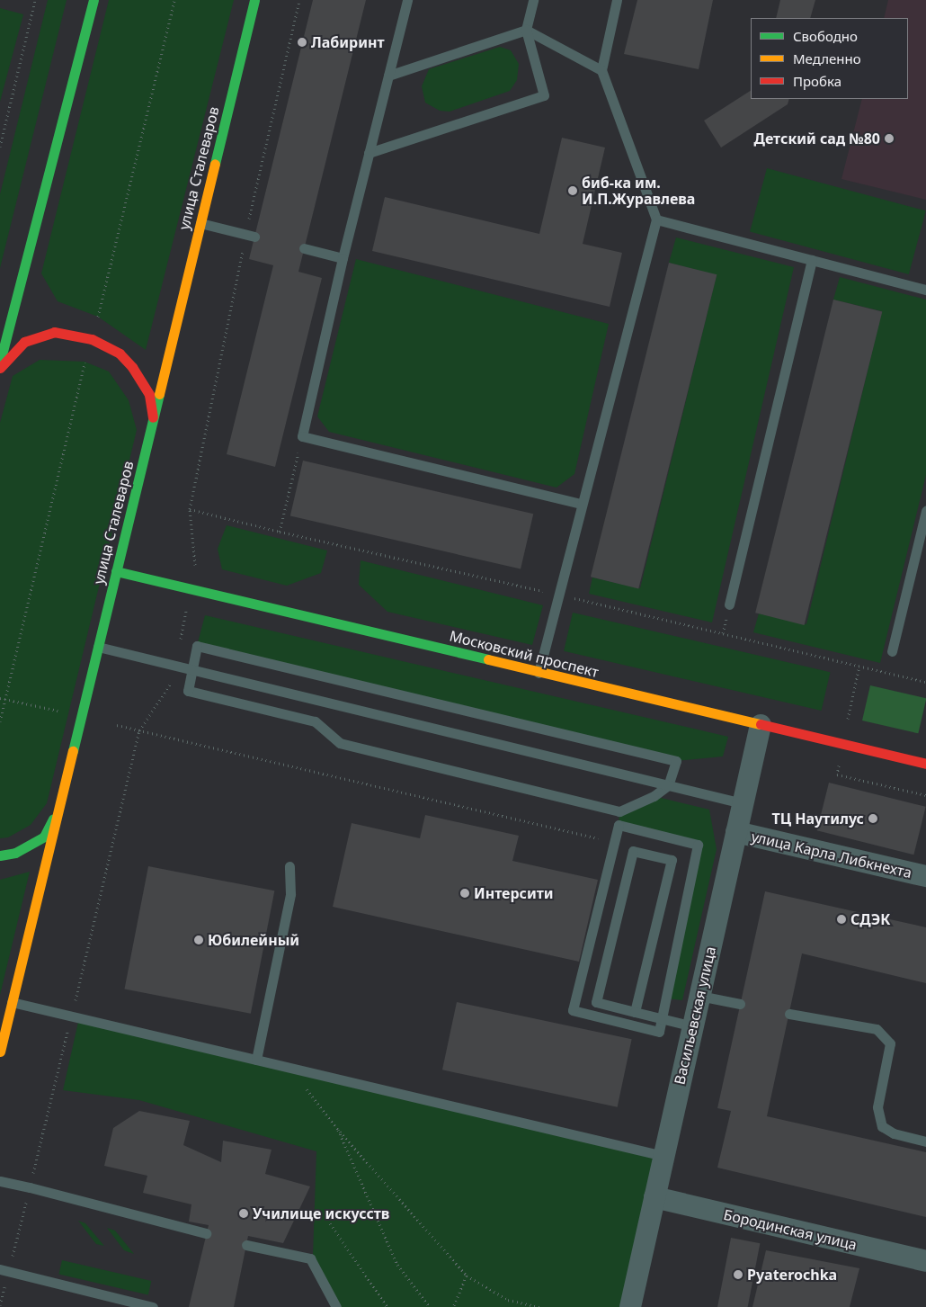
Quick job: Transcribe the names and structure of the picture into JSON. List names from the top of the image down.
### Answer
{
  "streets": {
    "main road": ["улица Сталеваров", "Московский проспект"],
    "street": ["улица Карла Либкнехта", "Васильевская улица", "Бородинская улица"]
  },
  "crossings": [
    ["улица Сталеваров", "Московский проспект"],
    ["Московский проспект", "Васильевская улица"],
    ["улица Карла Либкнехта", "Васильевская улица"],
    ["Васильевская улица", "Бородинская улица"]
  ],
  "places": [
    "Лабиринт",
    "Детский сад №80",
    "биб-ка им. И.П.Журавлева",
    "ТЦ Наутилус",
    "Интерсити",
    "СДЭК",
    "Юбилейный",
    "Училище искусств",
    "Pyaterochka"
  ],
  "legend": ["Свободно", "Медленно", "Пробка"]
}
